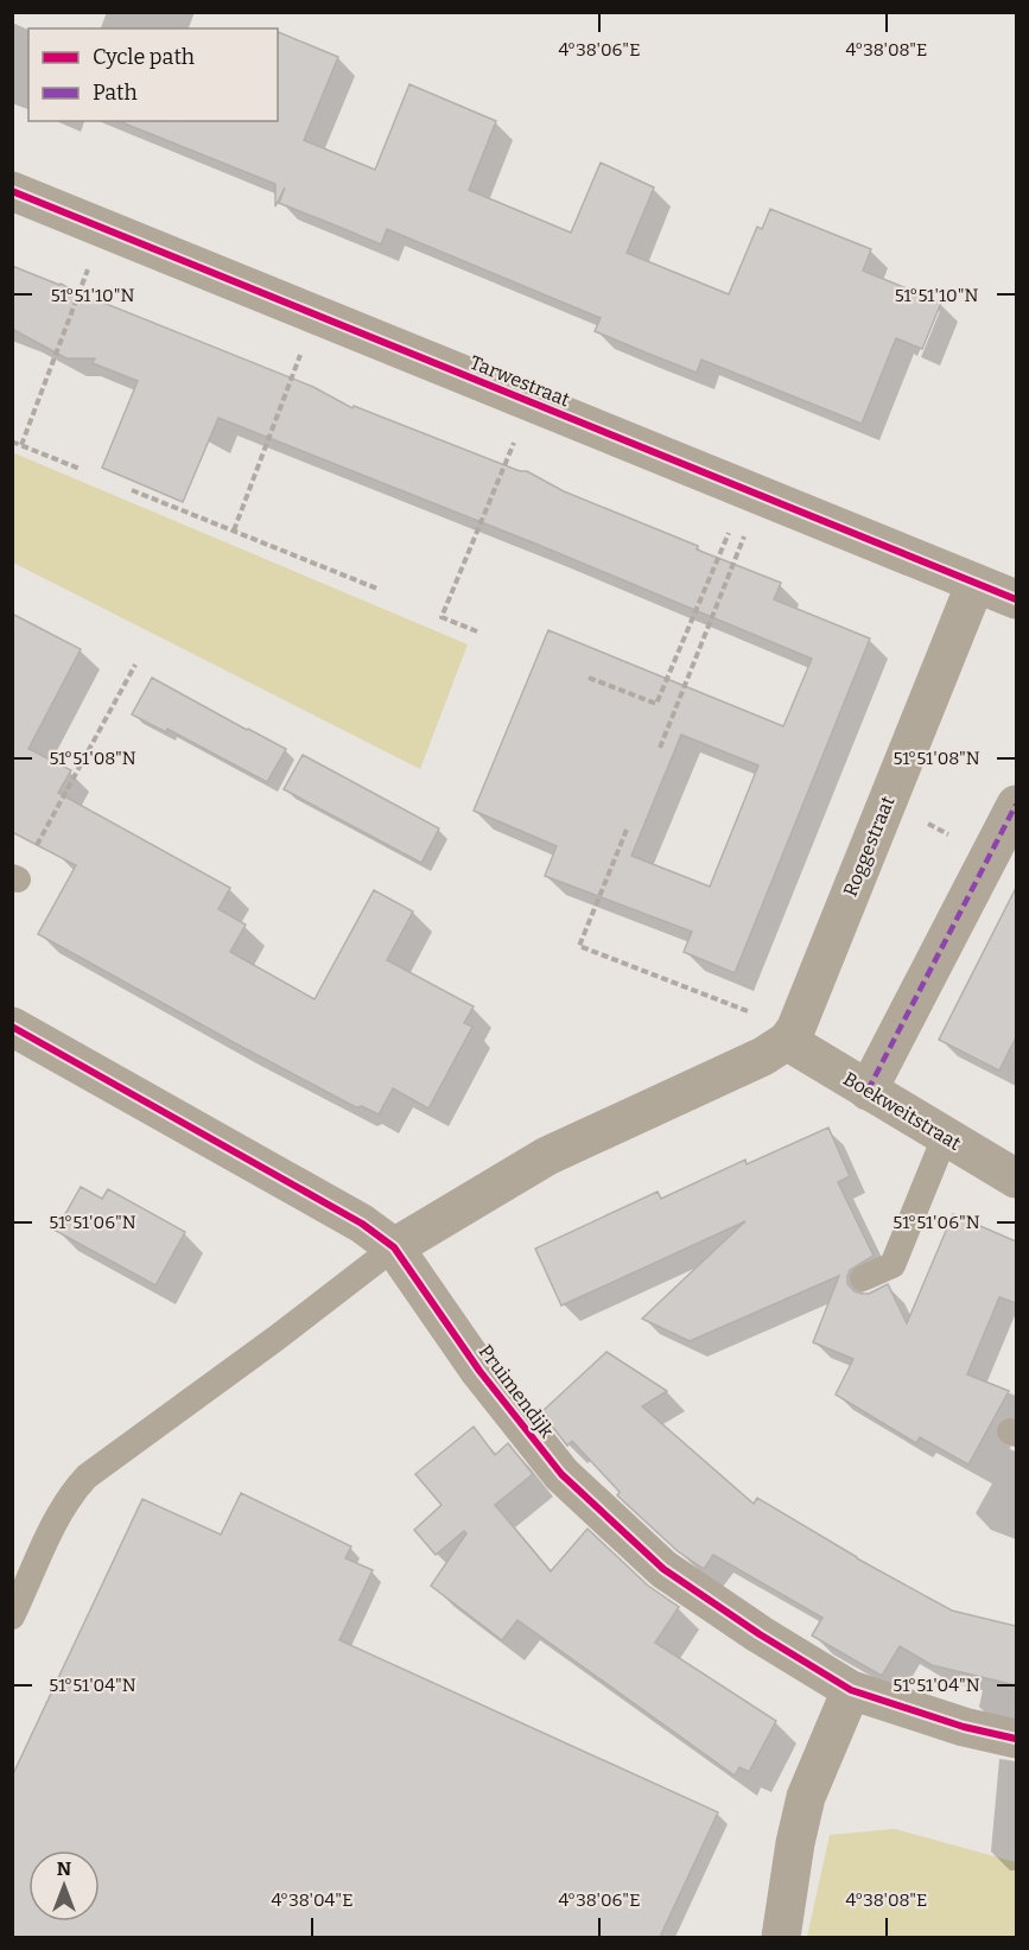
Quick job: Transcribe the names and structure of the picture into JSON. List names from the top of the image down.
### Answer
{
  "streets": {
    "street": [
      "Tarwestraat",
      "Roggestraat",
      "Boekweitstraat",
      "Pruimendijk"
    ]
  },
  "crossings": [
    ["Tarwestraat", "Roggestraat"],
    ["Roggestraat", "Boekweitstraat"]
  ],
  "legend": ["Cycle path", "Path"],
  "north": "top",
  "coordinates": [
    "4°38'06\"E",
    "4°38'08\"E",
    "51°51'10\"N",
    "51°51'08\"N",
    "51°51'06\"N",
    "51°51'04\"N",
    "4°38'04\"E"
  ]
}
